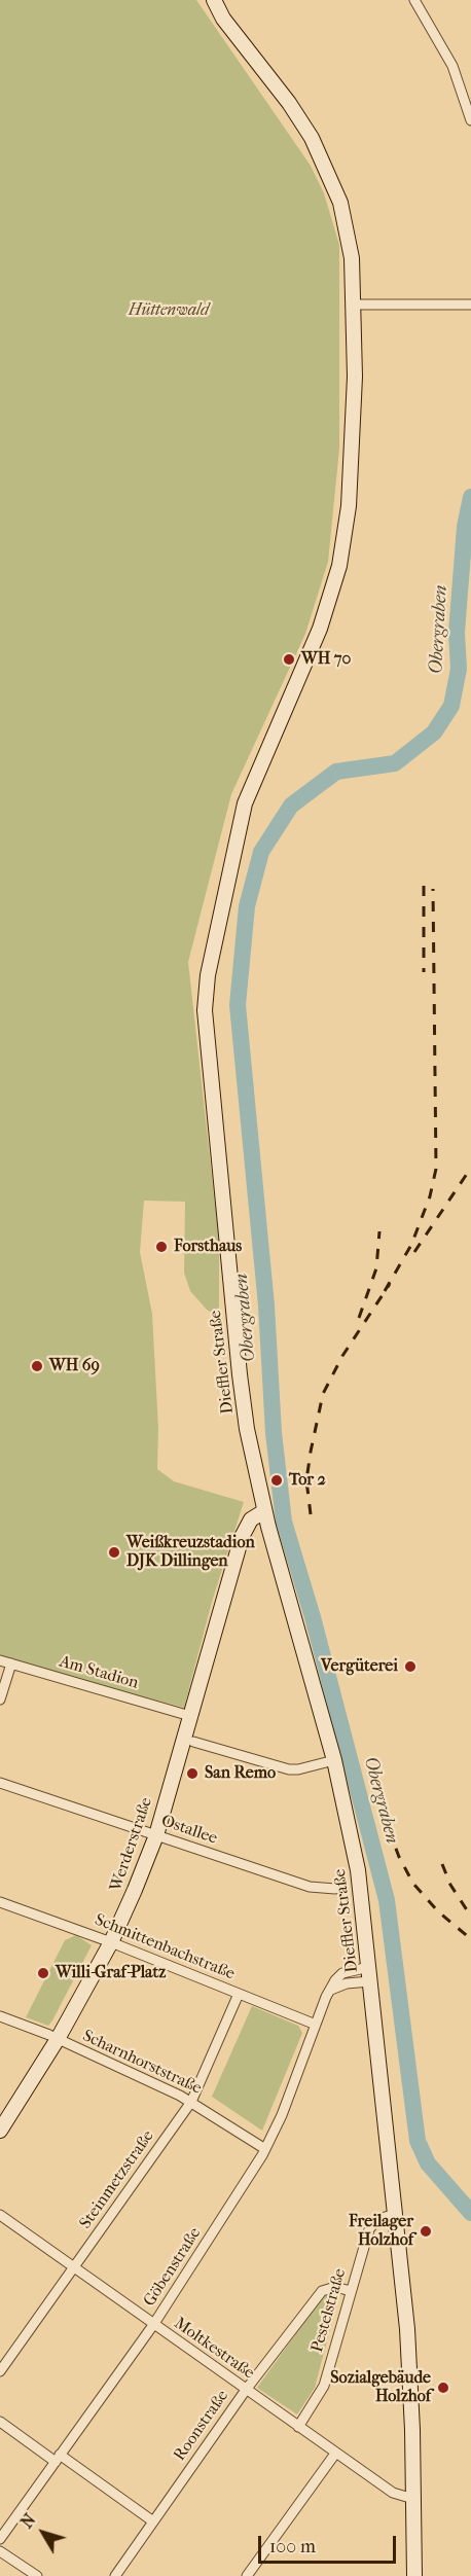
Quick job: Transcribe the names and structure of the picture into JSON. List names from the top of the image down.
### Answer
{
  "streets": {
    "main road": ["Dieffler Straße", "Werderstraße"],
    "street": [
      "Am Stadion",
      "Ostallee",
      "Schmittenbachstraße",
      "Scharnhorststraße",
      "Steinmetzstraße",
      "Göbenstraße",
      "Pestelstraße",
      "Moltkestraße",
      "Roonstraße"
    ]
  },
  "crossings": [
    ["Dieffler Straße", "Werderstraße"],
    ["Dieffler Straße", "Göbenstraße"],
    ["Dieffler Straße", "Pestelstraße"],
    ["Dieffler Straße", "Moltkestraße"],
    ["Am Stadion", "Werderstraße"],
    ["Ostallee", "Werderstraße"],
    ["Werderstraße", "Schmittenbachstraße"],
    ["Werderstraße", "Scharnhorststraße"],
    ["Schmittenbachstraße", "Steinmetzstraße"],
    ["Schmittenbachstraße", "Göbenstraße"],
    ["Scharnhorststraße", "Steinmetzstraße"],
    ["Scharnhorststraße", "Göbenstraße"],
    ["Steinmetzstraße", "Moltkestraße"],
    ["Göbenstraße", "Moltkestraße"],
    ["Pestelstraße", "Moltkestraße"],
    ["Pestelstraße", "Roonstraße"],
    ["Moltkestraße", "Roonstraße"]
  ],
  "water": ["Obergraben"],
  "parks": ["Hüttenwald"],
  "places": [
    "WH 70",
    "Forsthaus",
    "WH 69",
    "Tor 2",
    "Weißkreuzstadion DJK Dillingen",
    "Vergüterei",
    "San Remo",
    "Willi-Graf-Platz",
    "Freilager Holzhof",
    "Sozialgebäude Holzhof"
  ],
  "scale_bar": "100 m",
  "north": "top left"
}
